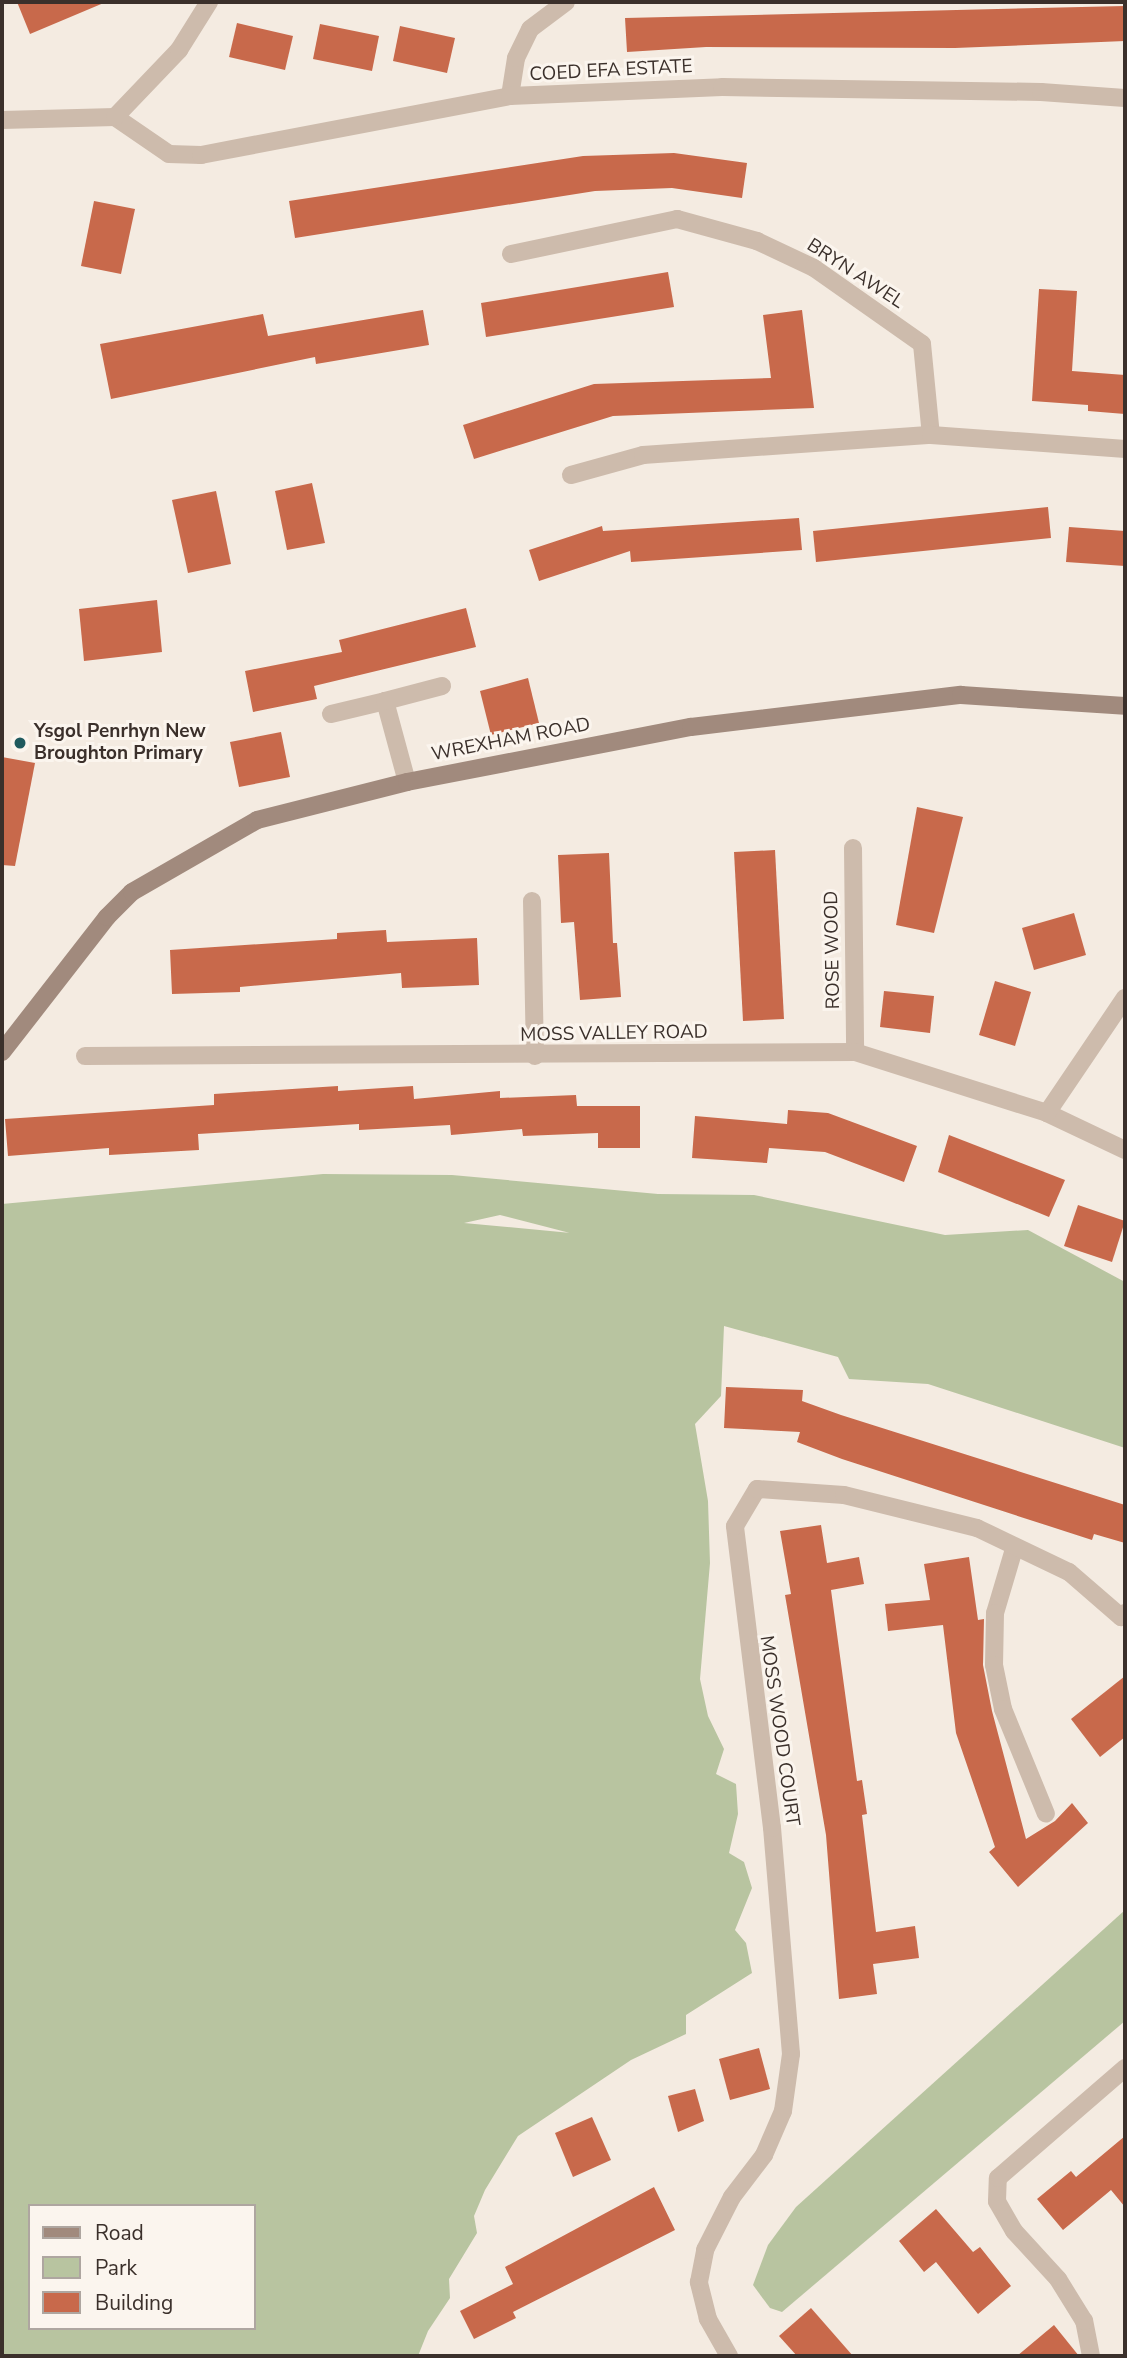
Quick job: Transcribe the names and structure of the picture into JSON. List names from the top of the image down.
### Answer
{
  "streets": {
    "main road": ["WREXHAM ROAD"],
    "street": [
      "COED EFA ESTATE",
      "BRYN AWEL",
      "ROSE WOOD",
      "MOSS VALLEY ROAD",
      "MOSS WOOD COURT"
    ]
  },
  "crossings": [
    ["ROSE WOOD", "MOSS VALLEY ROAD"]
  ],
  "places": ["Ysgol Penrhyn New Broughton Primary"],
  "legend": ["Road", "Park", "Building"]
}
